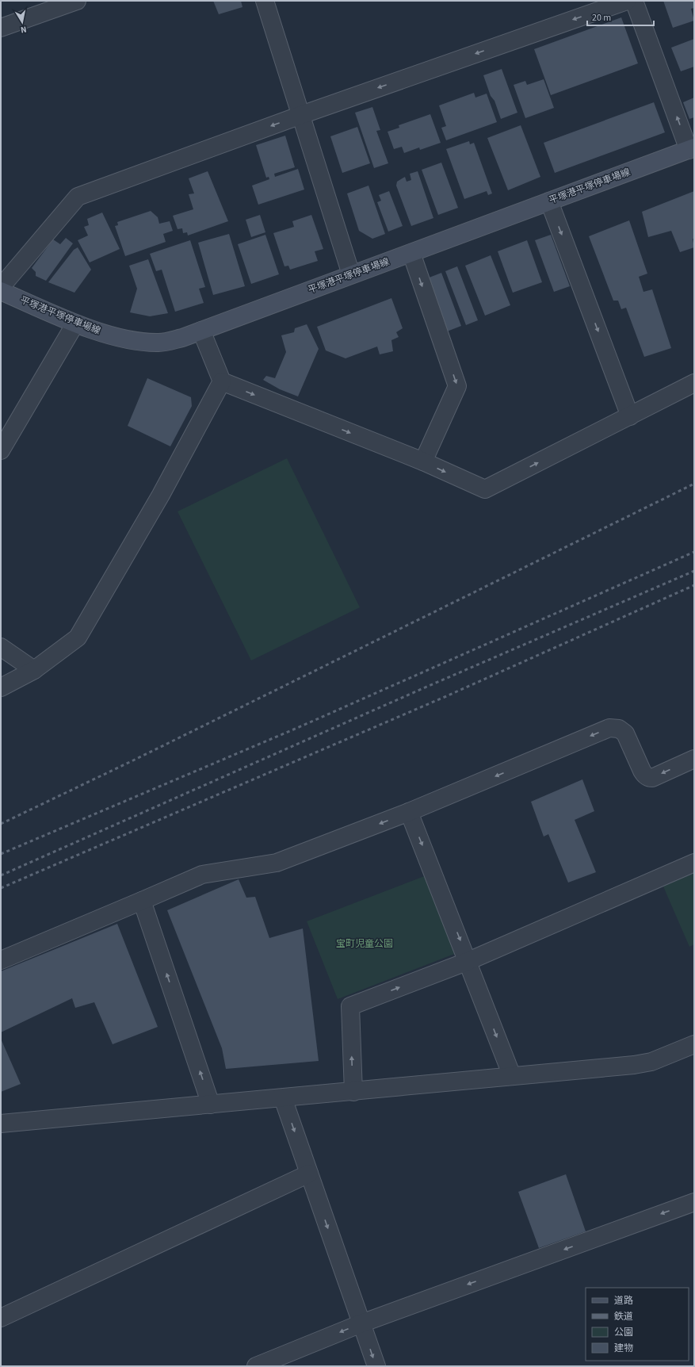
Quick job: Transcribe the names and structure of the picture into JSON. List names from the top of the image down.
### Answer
{
  "streets": {
    "main road": ["平塚港平塚停車場線"]
  },
  "parks": ["宝町児童公園"],
  "legend": [
    "道路",
    "鉄道",
    "公園",
    "建物"
  ],
  "scale_bar": "20 m",
  "north": "bottom"
}
